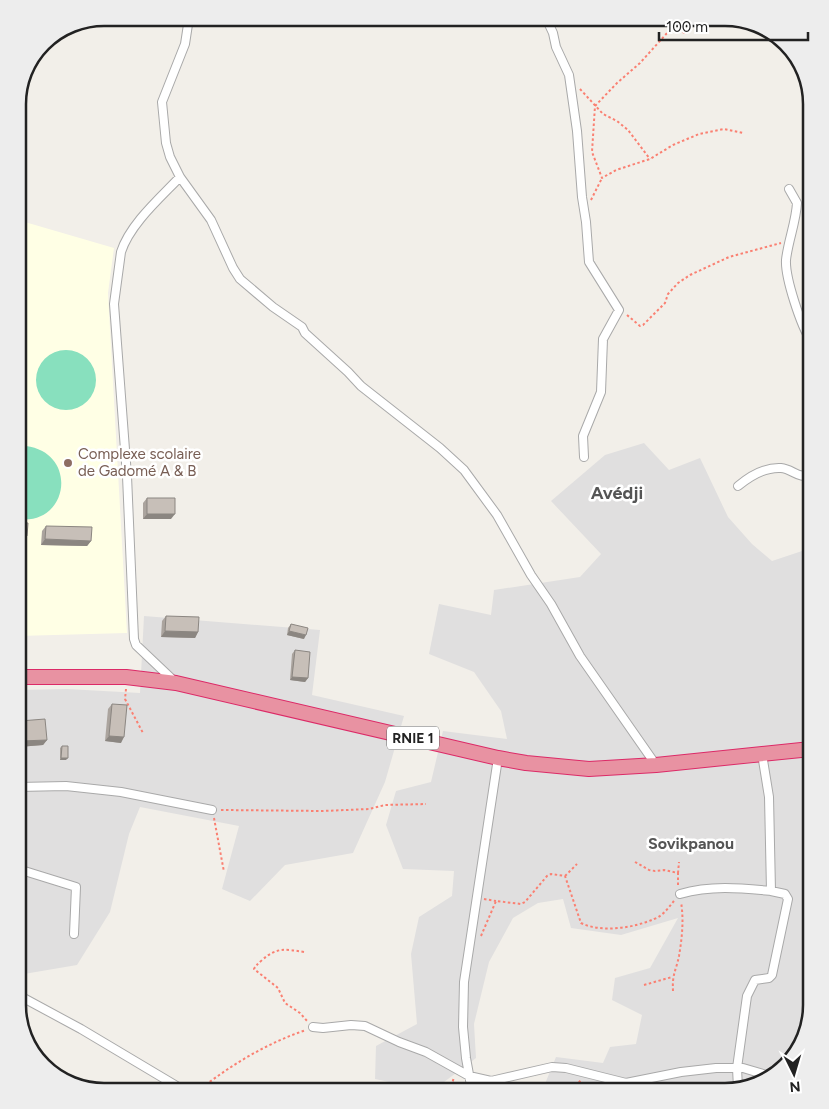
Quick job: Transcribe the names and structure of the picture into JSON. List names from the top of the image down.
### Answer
{
  "streets": {
    "highway": ["RNIE 1"]
  },
  "districts": ["Avédji", "Sovikpanou"],
  "places": ["Complexe scolaire de Gadomé A & B"],
  "scale_bar": "100 m",
  "north": "bottom"
}
